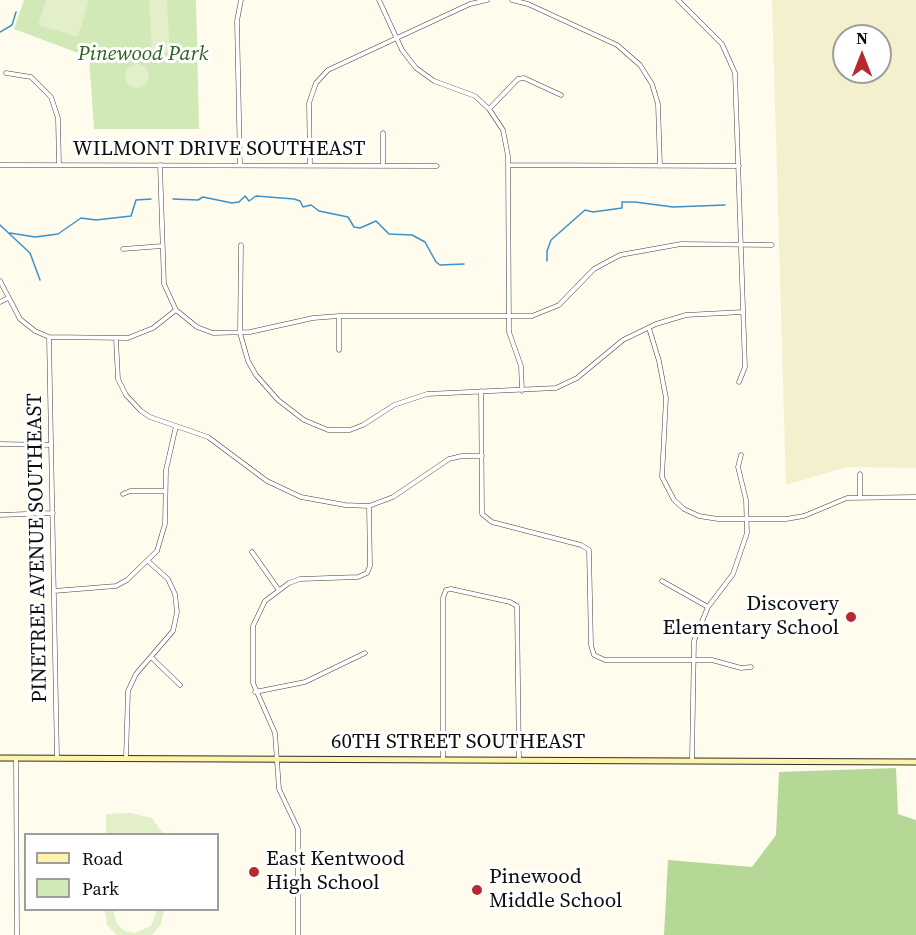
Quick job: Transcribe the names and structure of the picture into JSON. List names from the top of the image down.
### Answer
{
  "streets": {
    "main road": ["60TH STREET SOUTHEAST"],
    "street": ["WILMONT DRIVE SOUTHEAST", "PINETREE AVENUE SOUTHEAST"]
  },
  "crossings": [
    ["PINETREE AVENUE SOUTHEAST", "60TH STREET SOUTHEAST"]
  ],
  "parks": ["Pinewood Park"],
  "places": ["Discovery Elementary School", "East Kentwood High School", "Pinewood Middle School"],
  "legend": ["Road", "Park"],
  "north": "top"
}
